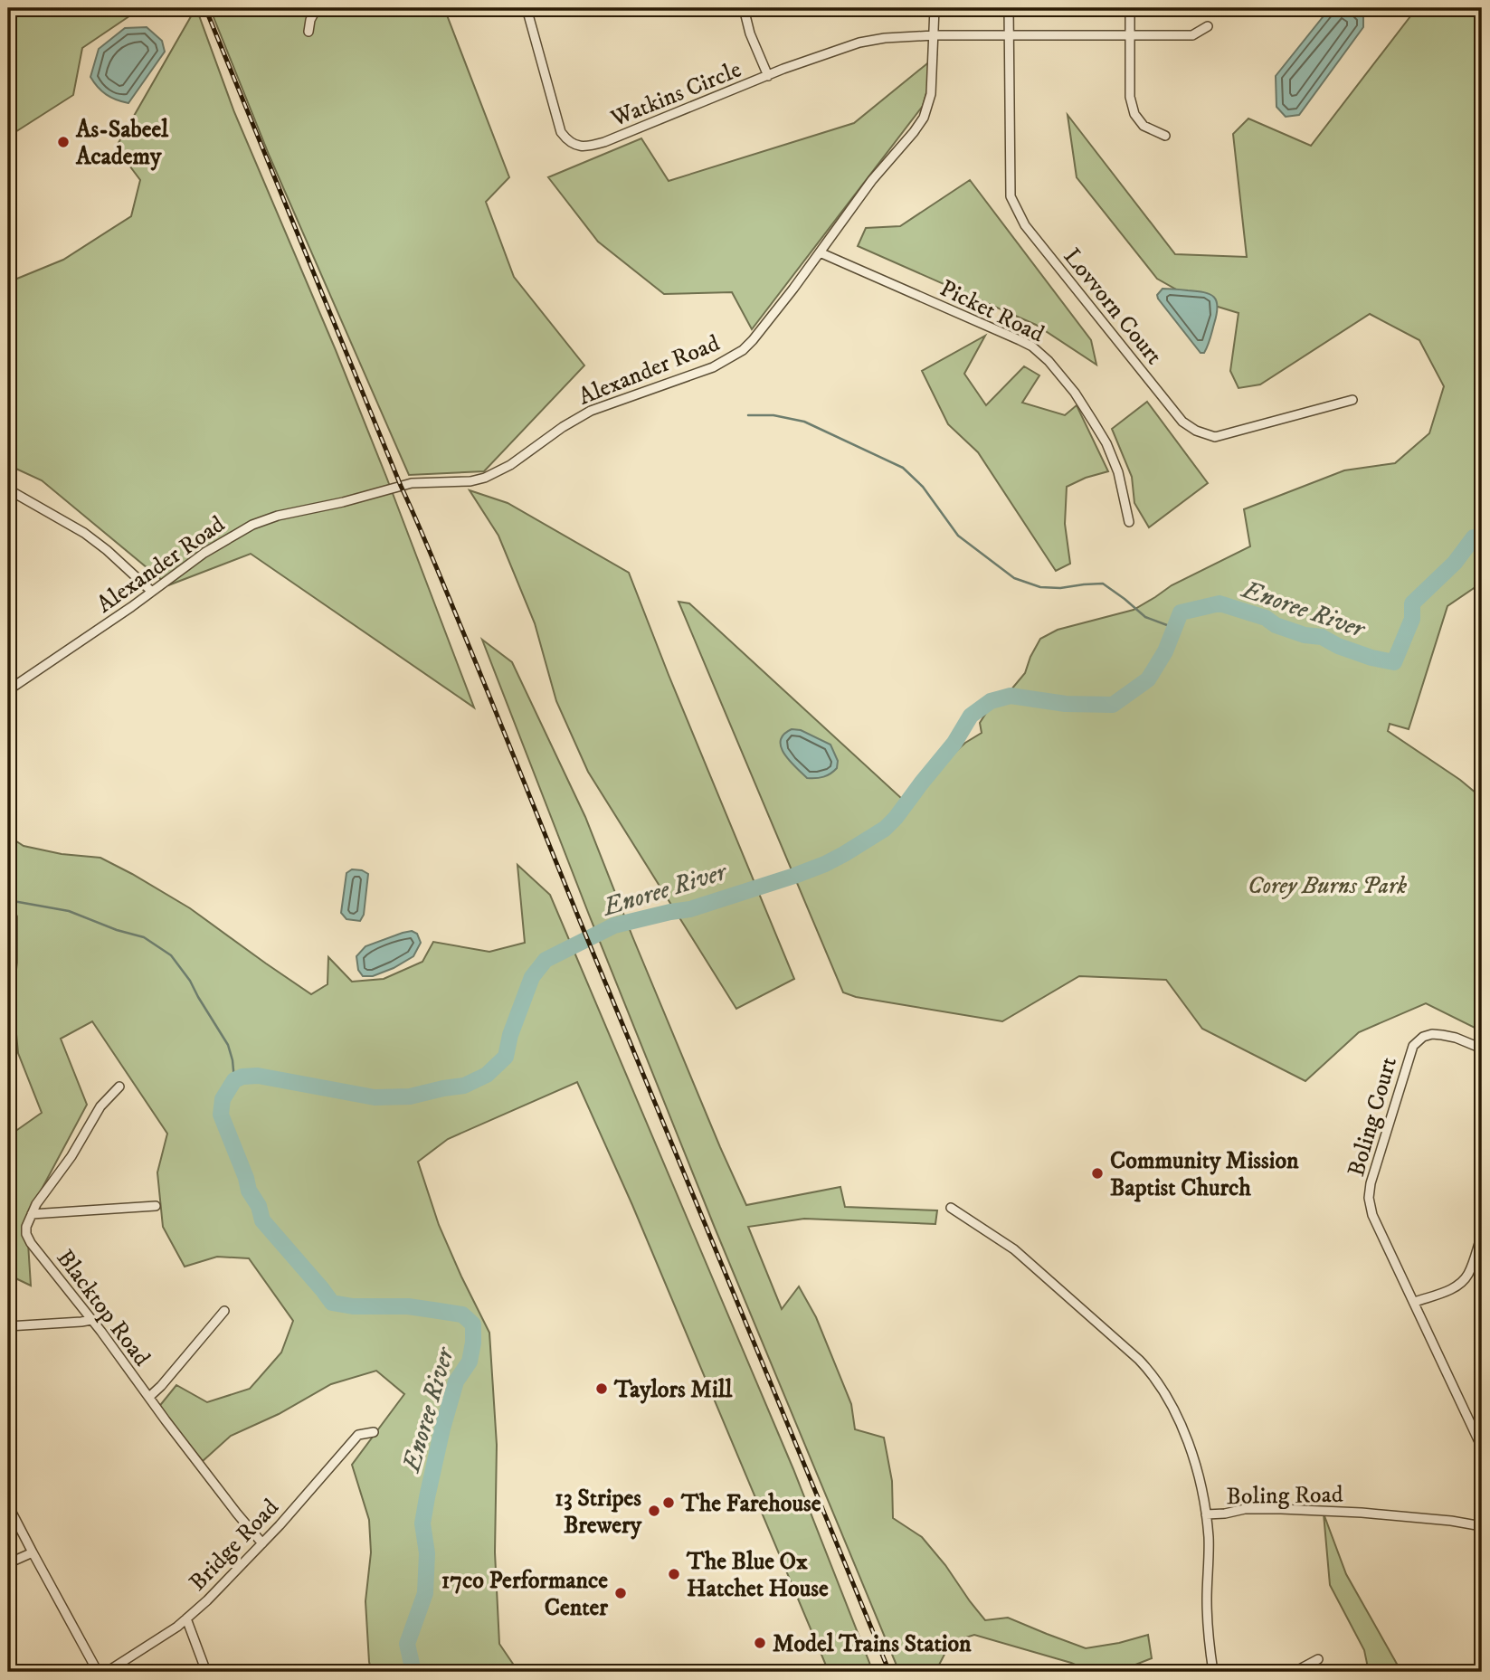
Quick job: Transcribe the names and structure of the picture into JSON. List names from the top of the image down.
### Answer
{
  "streets": {
    "street": [
      "Watkins Circle",
      "Lovvorn Court",
      "Picket Road",
      "Alexander Road",
      "Boling Court",
      "Blacktop Road",
      "Boling Road",
      "Bridge Road"
    ]
  },
  "crossings": [
    ["Watkins Circle", "Lovvorn Court"],
    ["Watkins Circle", "Alexander Road"],
    ["Picket Road", "Alexander Road"],
    ["Blacktop Road", "Bridge Road"]
  ],
  "water": ["Enoree River"],
  "parks": ["Corey Burns Park"],
  "places": [
    "As-Sabeel Academy",
    "Community Mission Baptist Church",
    "Taylors Mill",
    "The Farehouse",
    "13 Stripes Brewery",
    "The Blue Ox Hatchet House",
    "17co Performance Center",
    "Model Trains Station"
  ]
}
